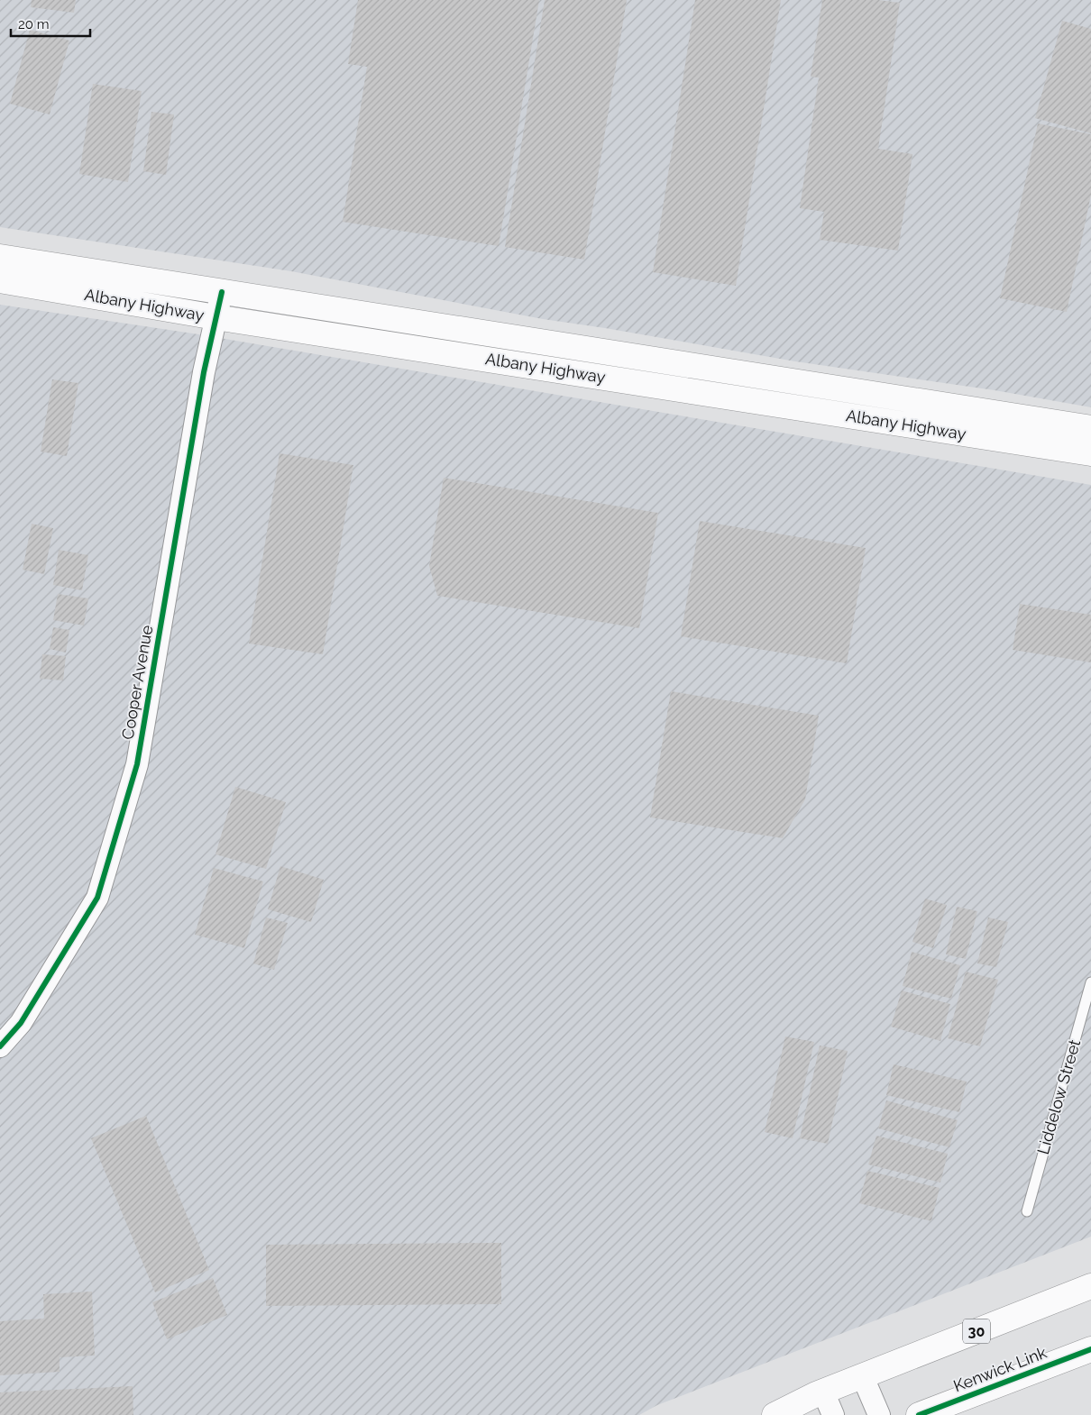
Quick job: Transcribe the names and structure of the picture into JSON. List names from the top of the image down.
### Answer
{
  "streets": {
    "highway": ["Albany Highway", "30", "Kenwick Link"],
    "street": ["Cooper Avenue"],
    "lane": ["Liddelow Street"]
  },
  "crossings": [
    ["Albany Highway", "Cooper Avenue"]
  ],
  "scale_bar": "20 m"
}
